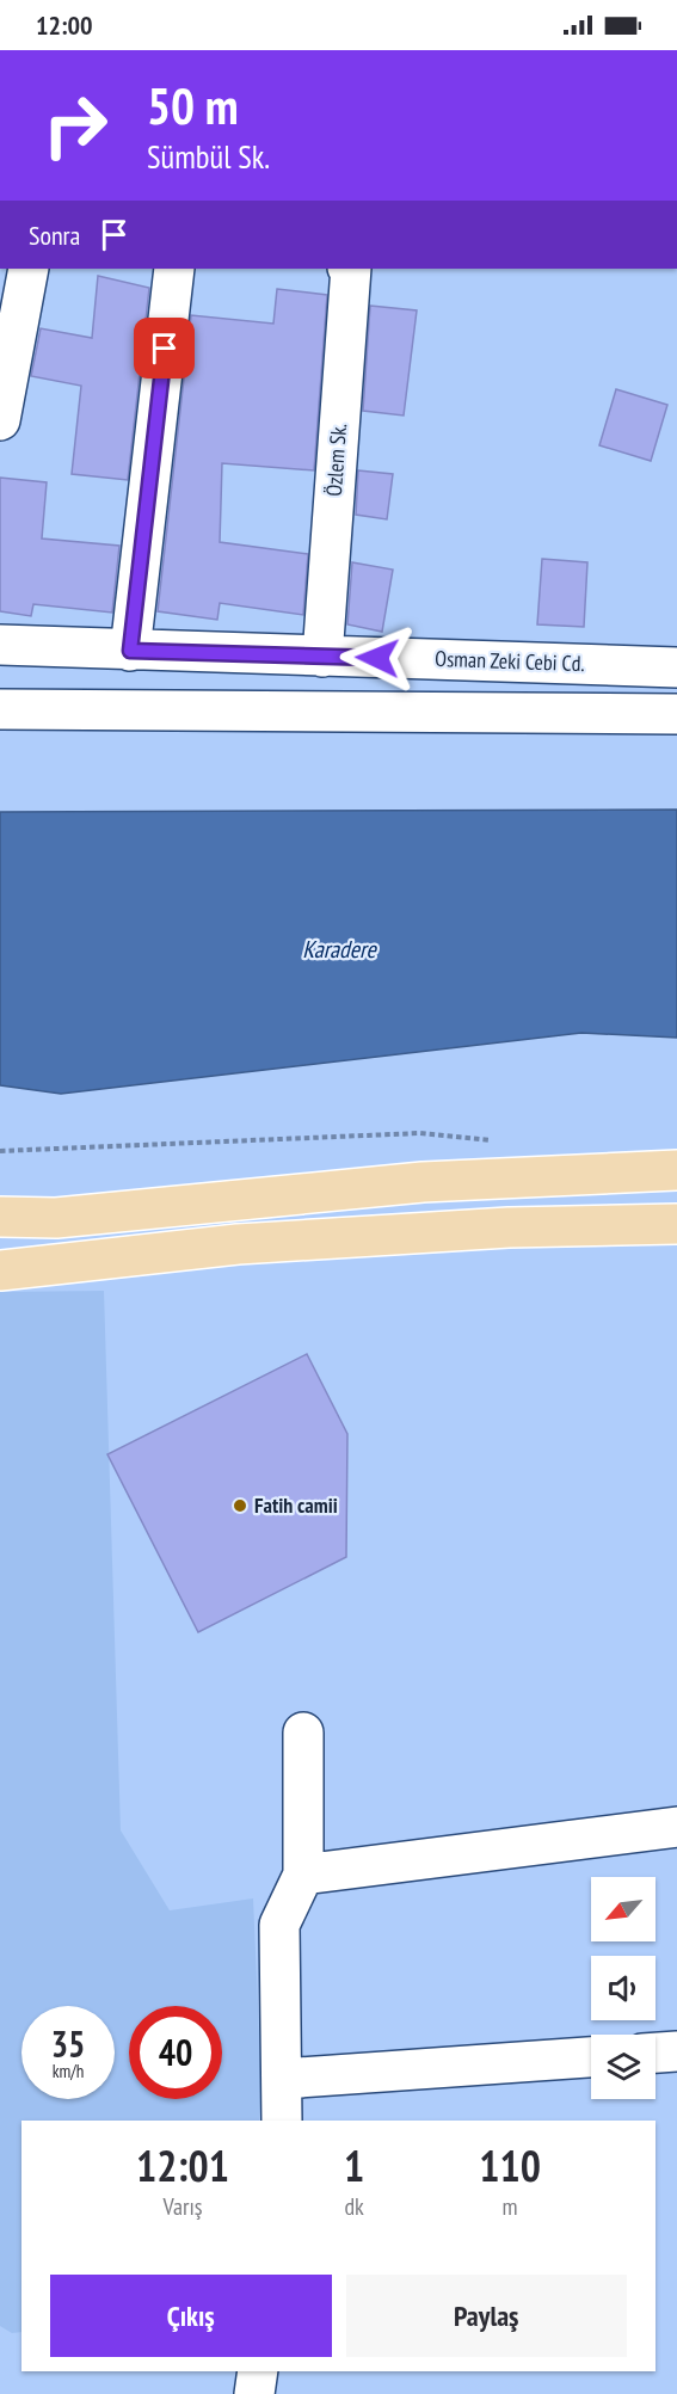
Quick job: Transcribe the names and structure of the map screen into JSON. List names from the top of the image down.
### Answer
{
  "streets": {
    "street": ["Özlem Sk.", "Osman Zeki Cebi Cd."]
  },
  "crossings": [
    ["Özlem Sk.", "Osman Zeki Cebi Cd."]
  ],
  "water": ["Karadere"],
  "places": ["Fatih camii"],
  "north": "bottom left",
  "page": {
    "status": "12:00",
    "turn": ["50 m", "Sümbül Sk."],
    "then": "Sonra",
    "speed": "35 km/h",
    "limit": "40",
    "eta": [
      "12:01",
      "Varış",
      "1",
      "dk",
      "110",
      "m"
    ],
    "buttons": ["Çıkış", "Paylaş"]
  }
}
